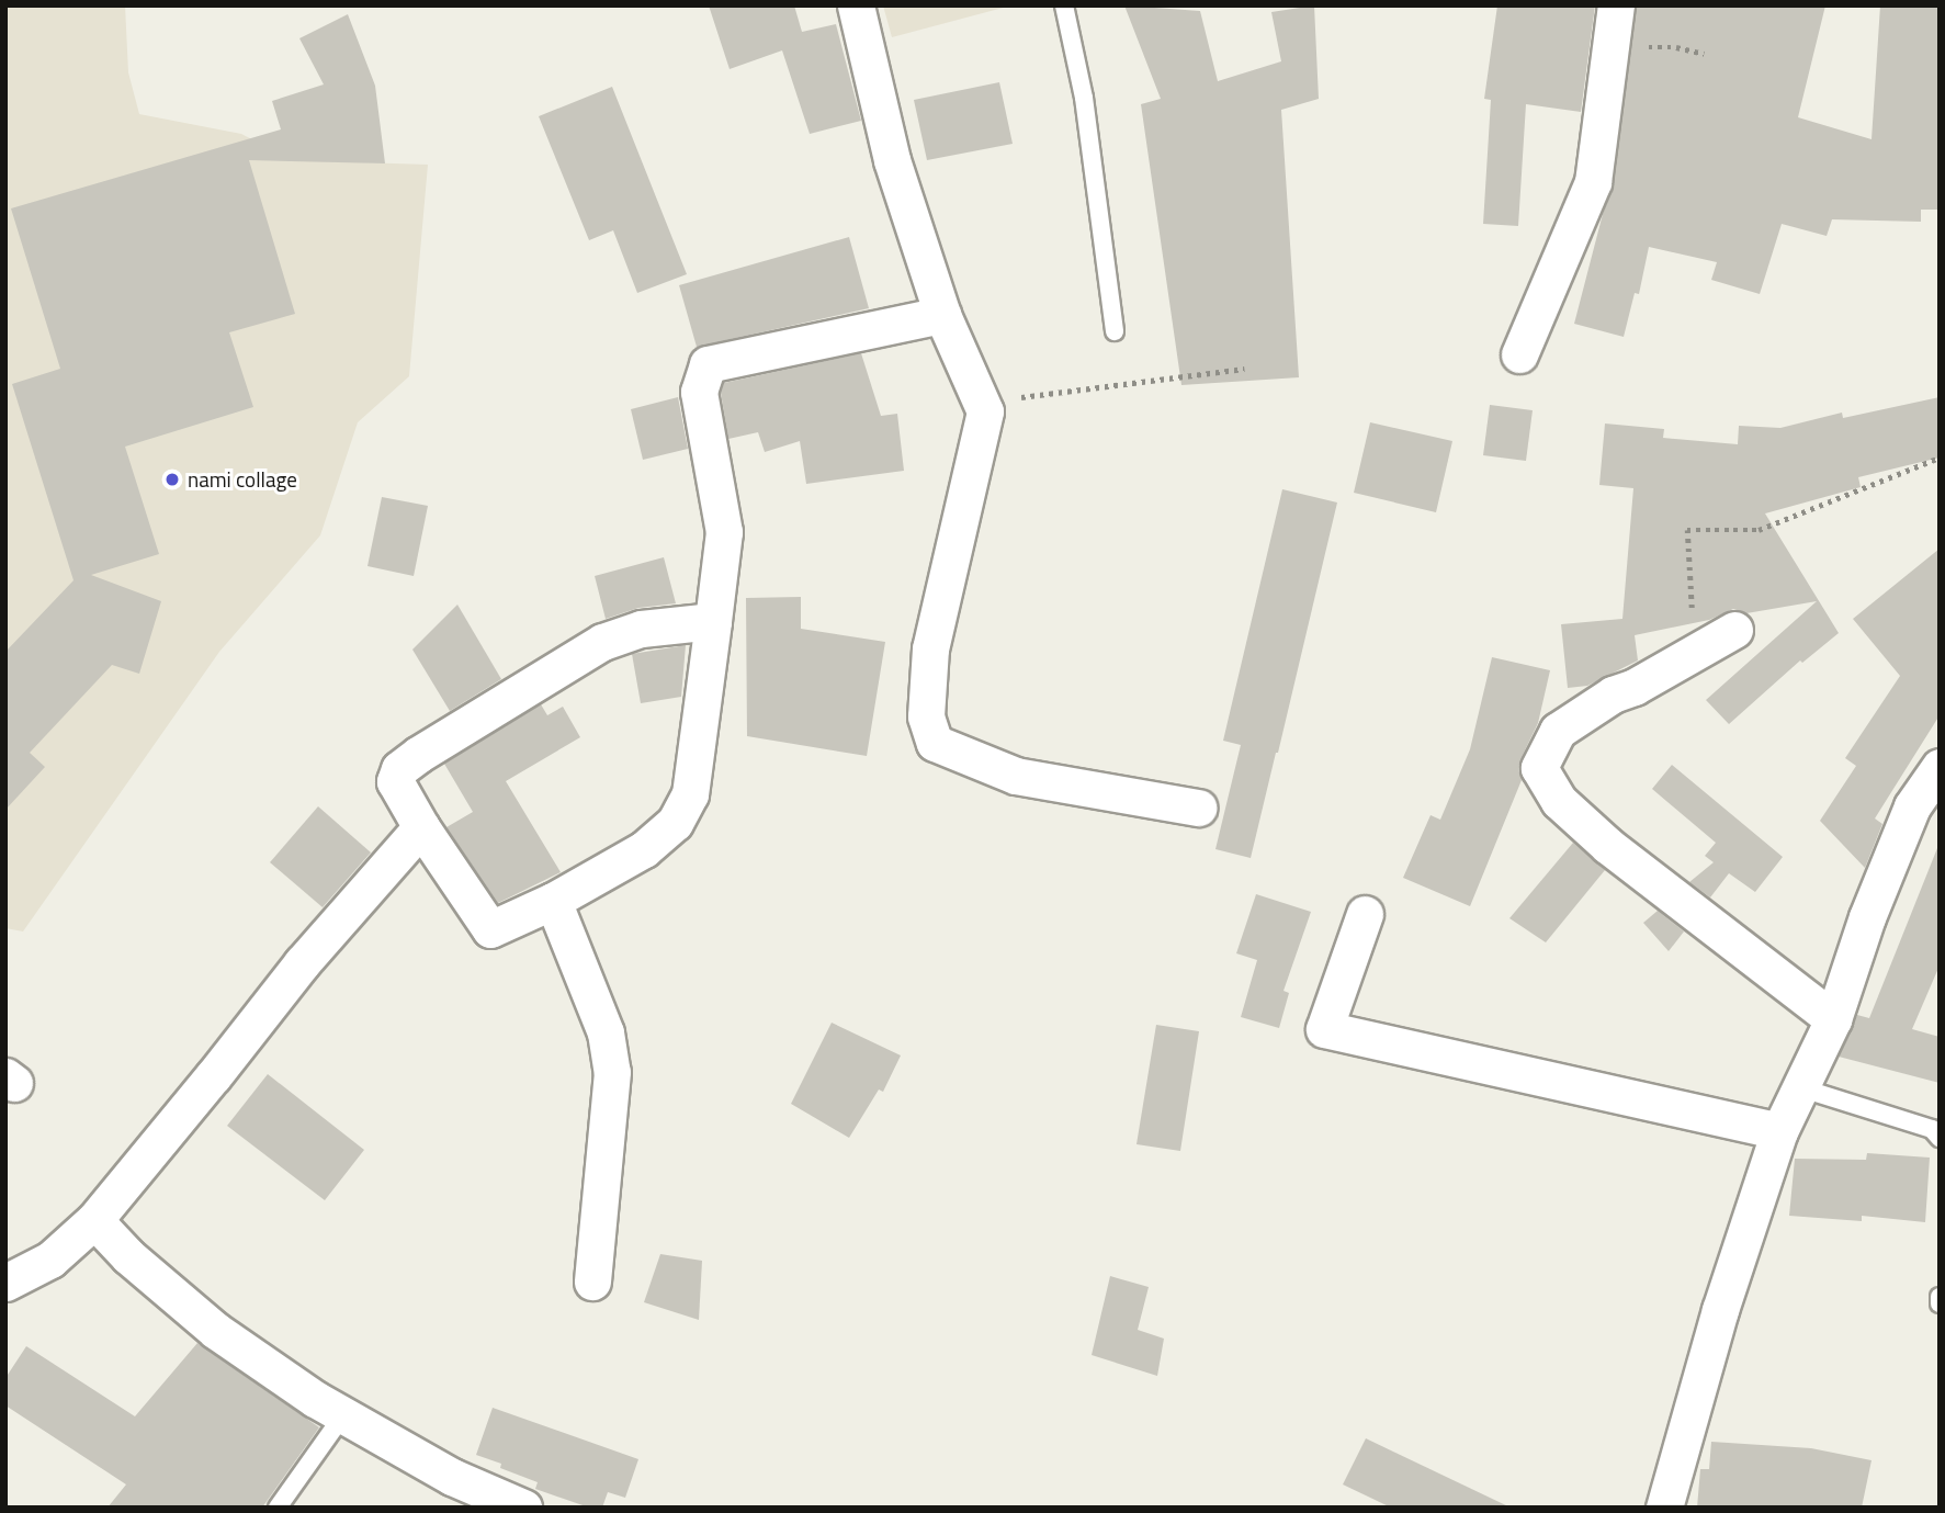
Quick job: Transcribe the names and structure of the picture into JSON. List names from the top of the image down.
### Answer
{
  "places": ["nami collage"]
}
